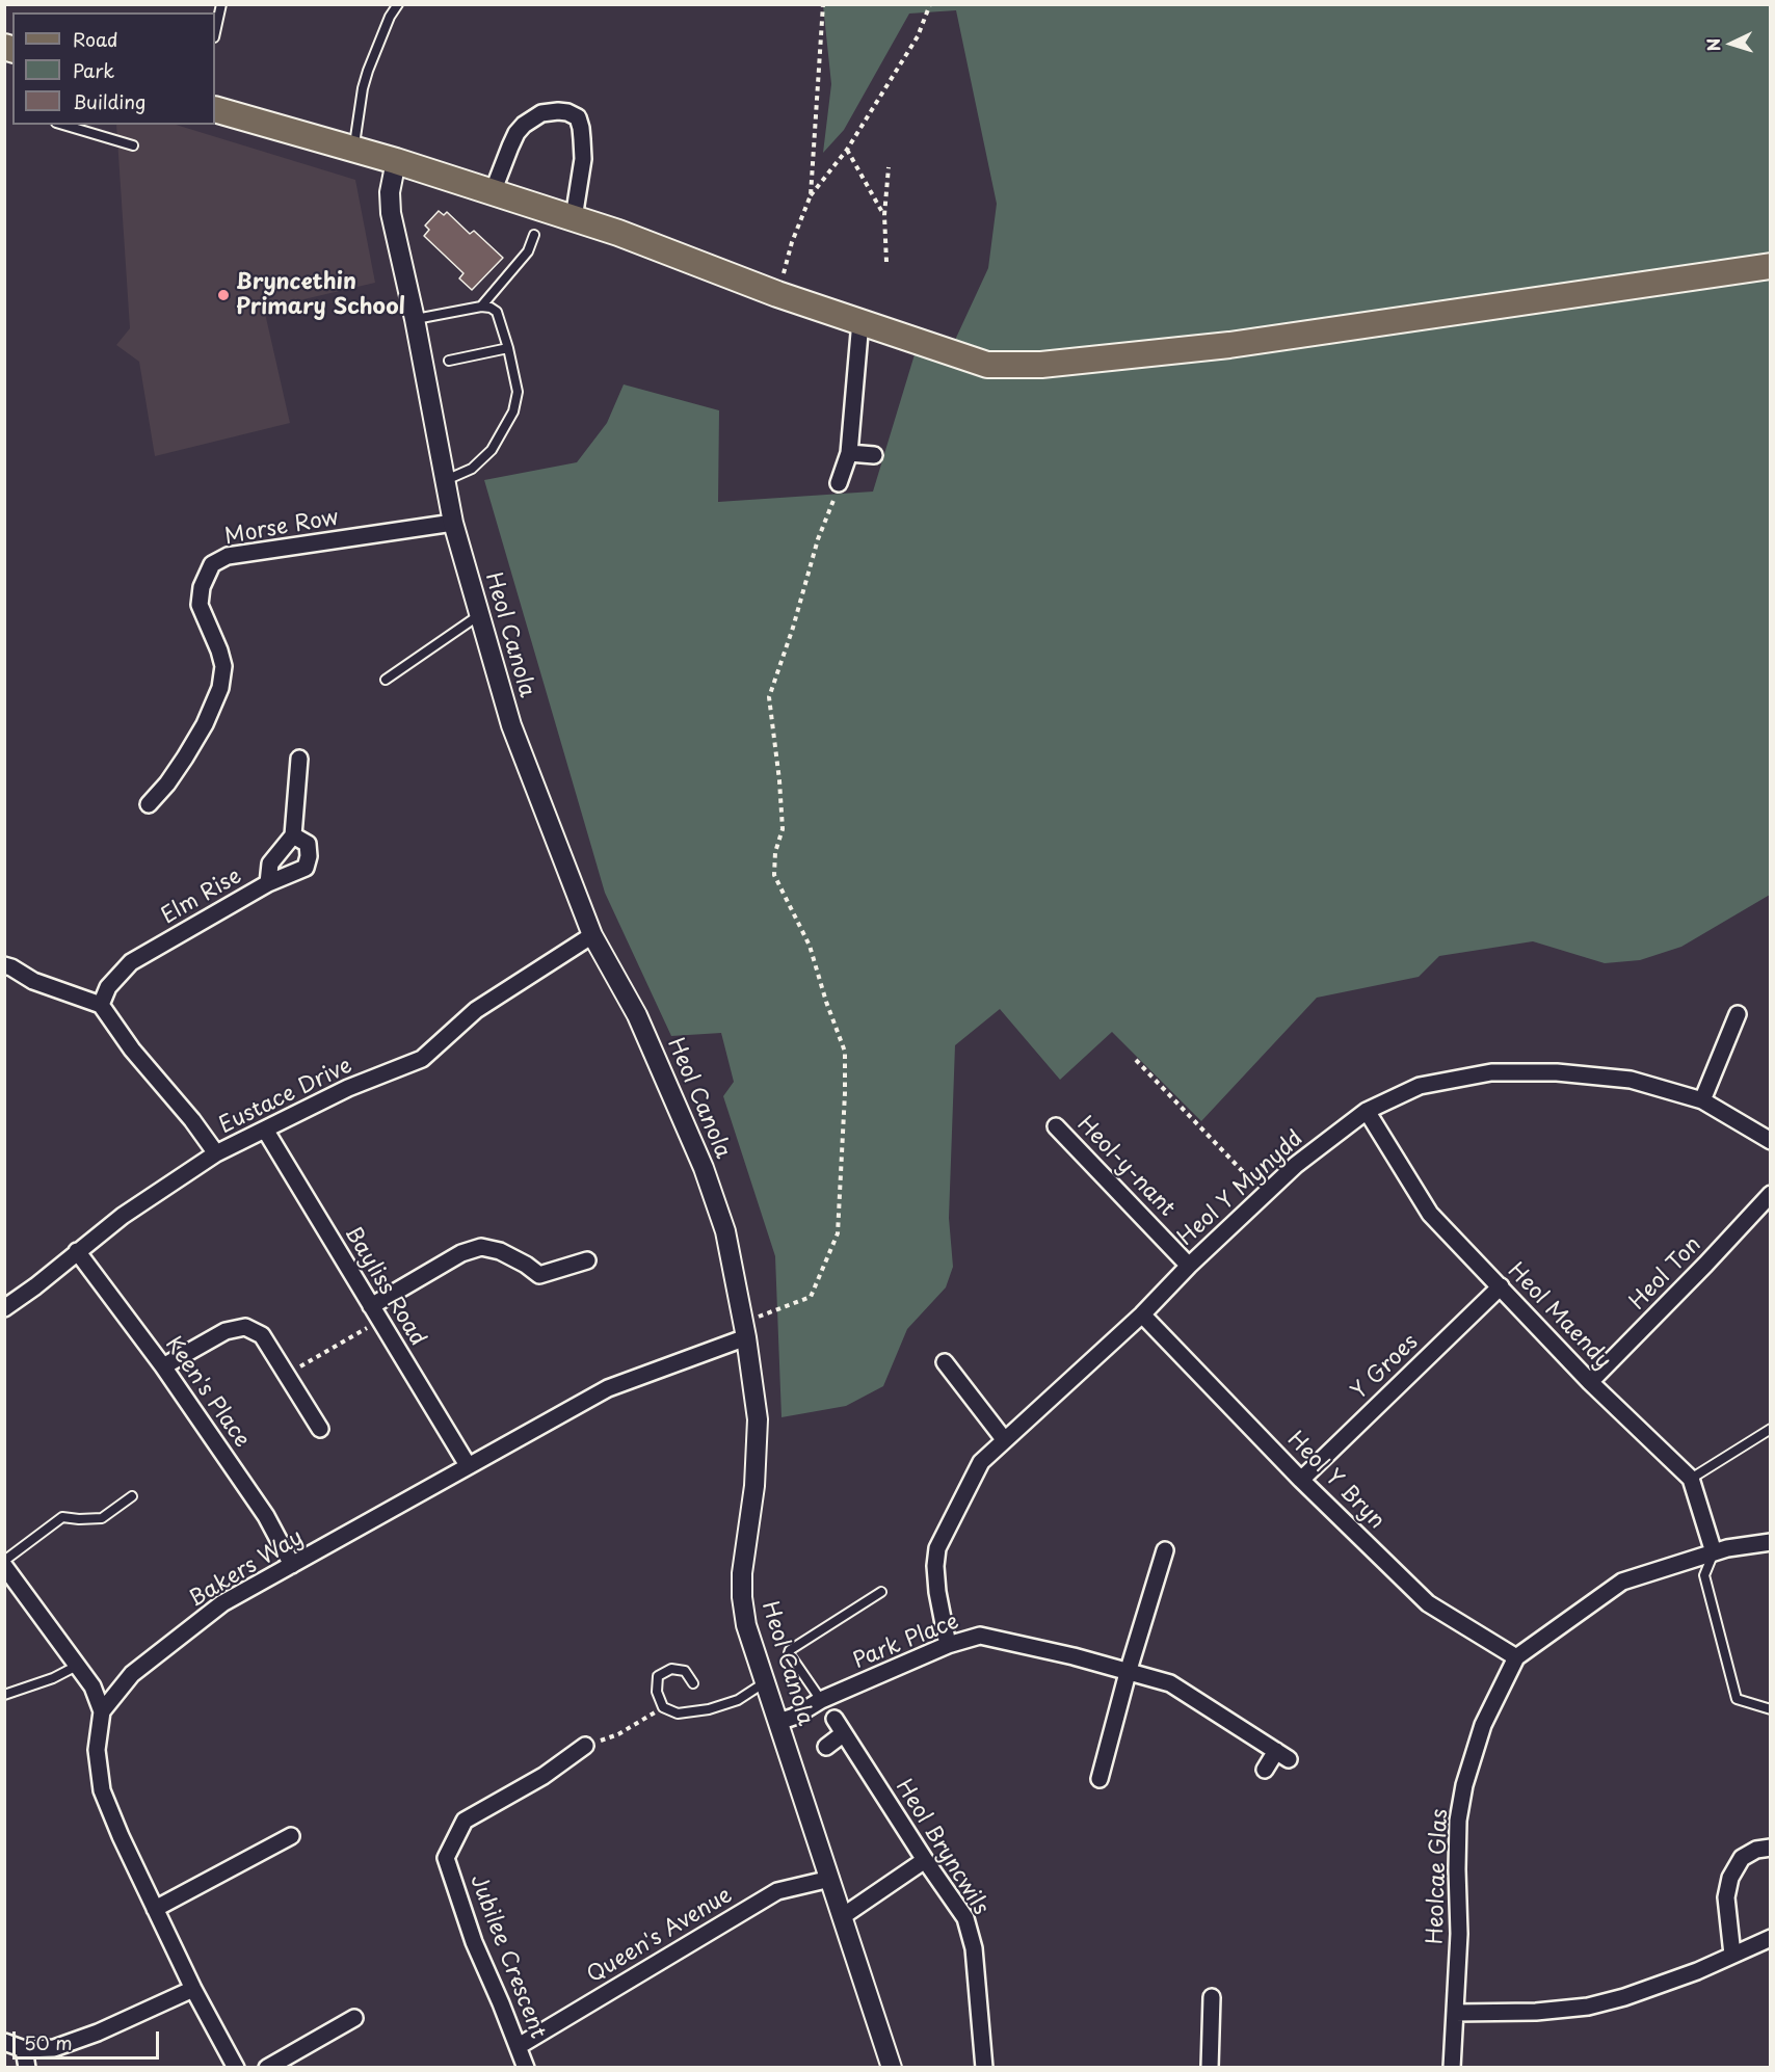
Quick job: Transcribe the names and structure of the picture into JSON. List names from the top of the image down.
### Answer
{
  "streets": {
    "street": [
      "Morse Row",
      "Heol Canola",
      "Elm Rise",
      "Eustace Drive",
      "Heol-y-nant",
      "Heol Y Mynydd",
      "Heol Ton",
      "Bayliss Road",
      "Heol Maendy",
      "Y Groes",
      "Keen's Place",
      "Heol Y Bryn",
      "Bakers Way",
      "Park Place",
      "Heol Bryncwils",
      "Heolcae Glas",
      "Queen's Avenue",
      "Jubilee Crescent"
    ]
  },
  "crossings": [
    ["Morse Row", "Heol Canola"],
    ["Heol Canola", "Eustace Drive"],
    ["Heol Canola", "Bakers Way"],
    ["Heol Canola", "Park Place"],
    ["Heol Canola", "Queen's Avenue"],
    ["Eustace Drive", "Bayliss Road"],
    ["Eustace Drive", "Keen's Place"],
    ["Heol-y-nant", "Heol Y Mynydd"],
    ["Heol Y Mynydd", "Heol Maendy"],
    ["Heol Y Mynydd", "Heol Y Bryn"],
    ["Heol Y Mynydd", "Park Place"],
    ["Heol Ton", "Heol Maendy"],
    ["Bayliss Road", "Bakers Way"],
    ["Heol Maendy", "Y Groes"],
    ["Heol Maendy", "Heolcae Glas"],
    ["Y Groes", "Heol Y Bryn"],
    ["Keen's Place", "Bakers Way"],
    ["Heol Y Bryn", "Heolcae Glas"],
    ["Queen's Avenue", "Jubilee Crescent"]
  ],
  "places": ["Bryncethin Primary School"],
  "legend": ["Road", "Park", "Building"],
  "scale_bar": "50 m",
  "north": "left"
}
